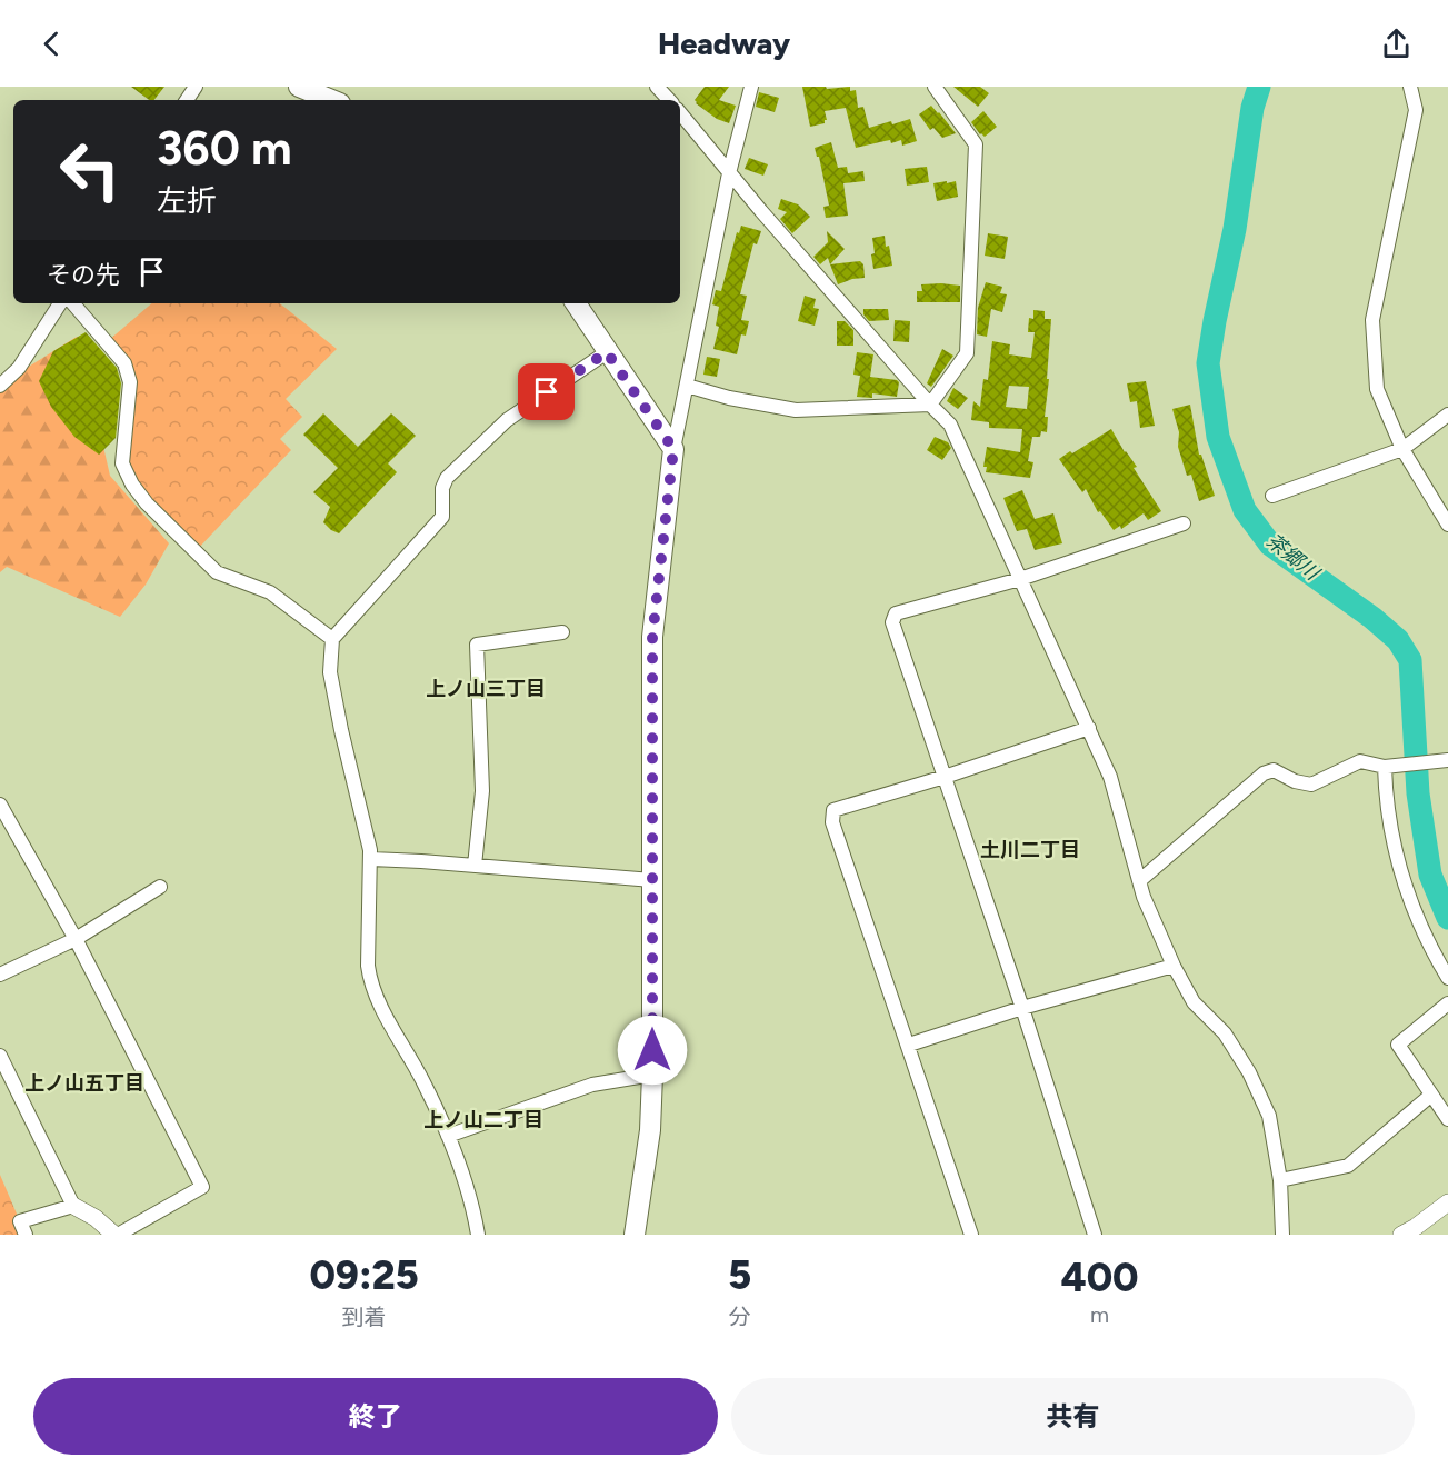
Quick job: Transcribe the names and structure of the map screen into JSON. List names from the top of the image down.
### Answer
{
  "districts": [
    "上ノ山三丁目",
    "土川二丁目",
    "上ノ山五丁目",
    "上ノ山二丁目"
  ],
  "water": ["茶郷川"],
  "page": {
    "header": "Headway",
    "turn": ["360 m", "左折"],
    "then": "その先",
    "eta": [
      "09:25",
      "到着",
      "5",
      "分",
      "400",
      "m"
    ],
    "buttons": ["終了", "共有"]
  }
}
